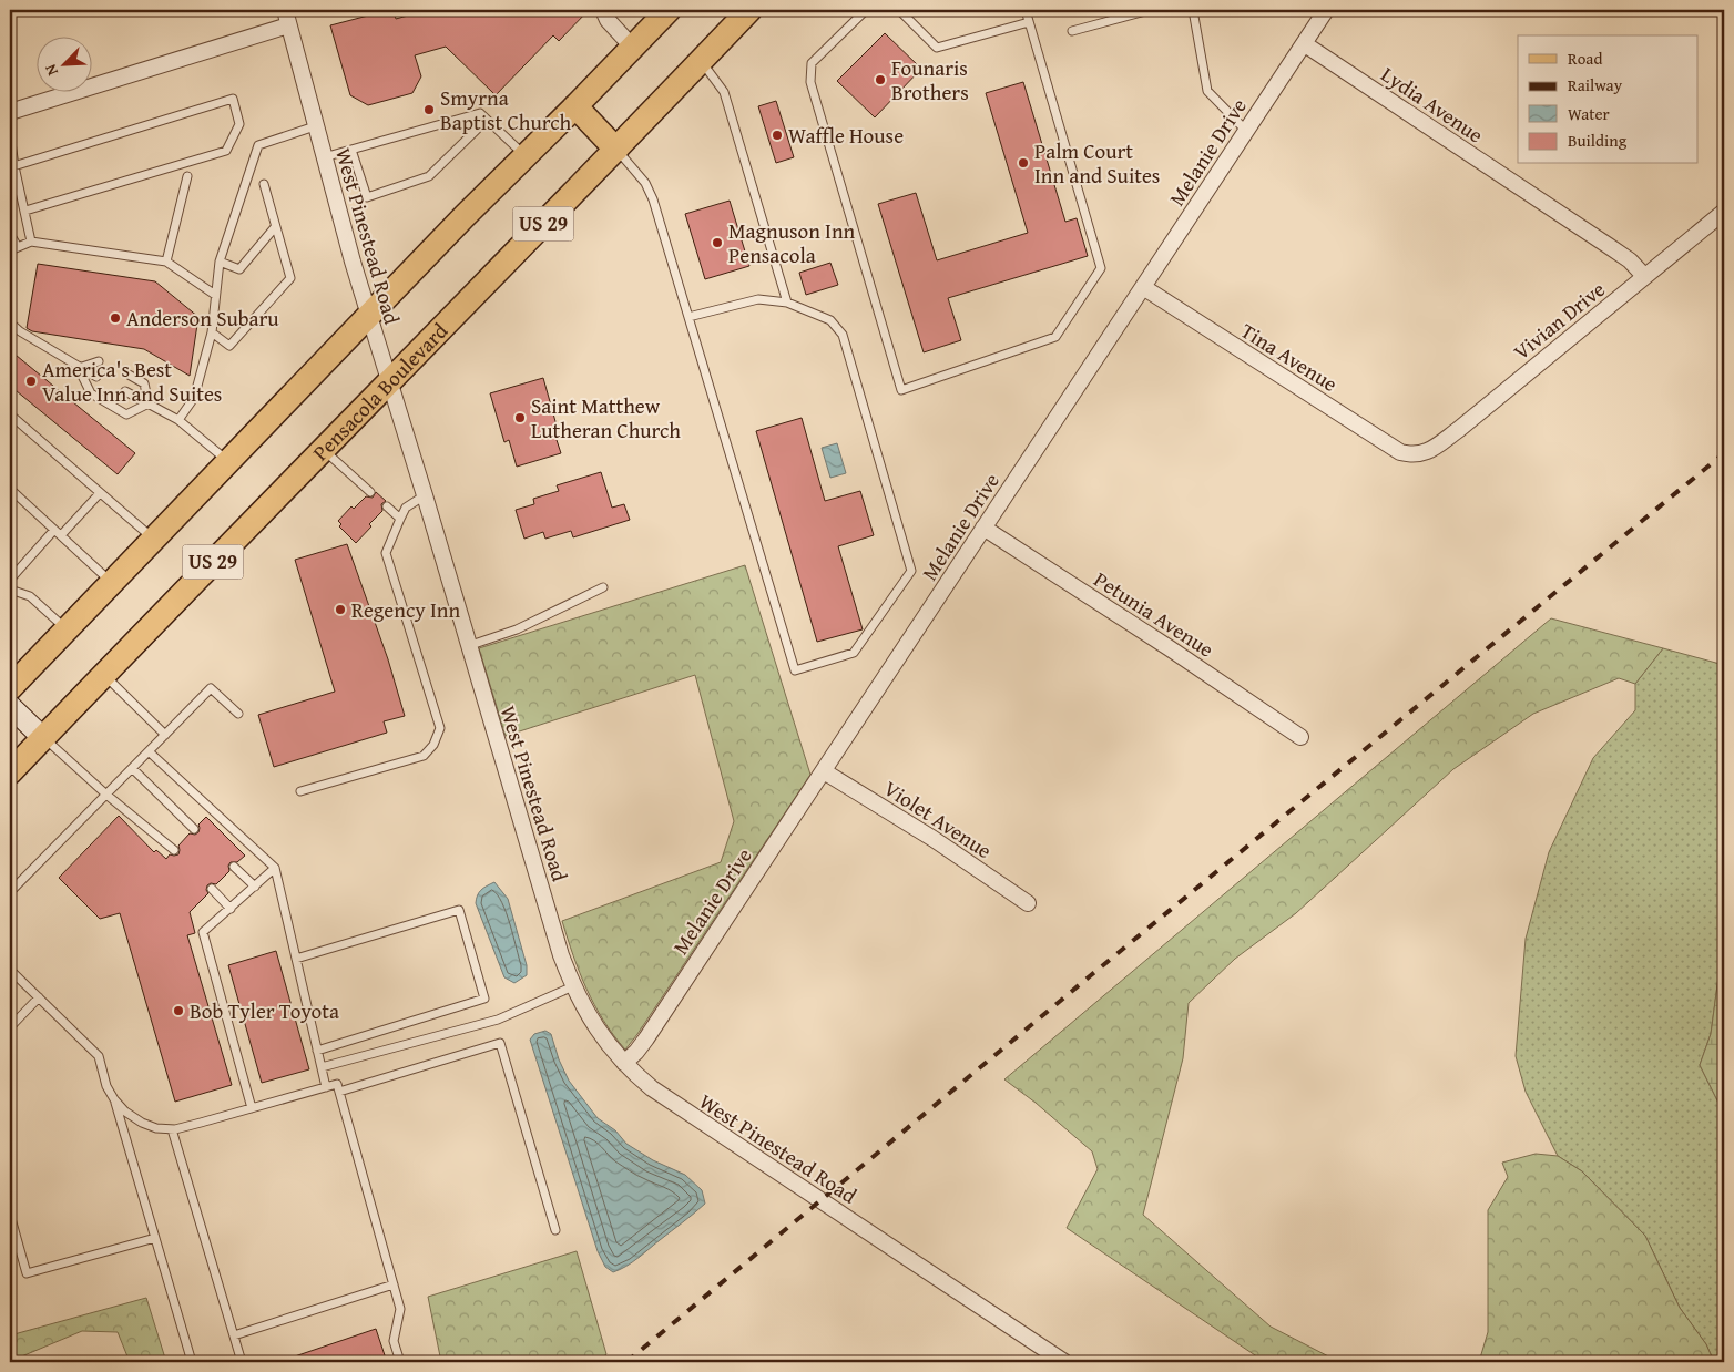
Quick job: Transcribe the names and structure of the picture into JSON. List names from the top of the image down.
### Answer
{
  "streets": {
    "main road": ["US 29", "Pensacola Boulevard"],
    "street": [
      "Lydia Avenue",
      "Melanie Drive",
      "West Pinestead Road",
      "Vivian Drive",
      "Tina Avenue",
      "Petunia Avenue",
      "Violet Avenue"
    ]
  },
  "crossings": [
    ["Lydia Avenue", "Melanie Drive"],
    ["Lydia Avenue", "Vivian Drive"],
    ["Melanie Drive", "West Pinestead Road"],
    ["Melanie Drive", "Tina Avenue"],
    ["Melanie Drive", "Petunia Avenue"],
    ["Melanie Drive", "Violet Avenue"],
    ["US 29", "West Pinestead Road"],
    ["West Pinestead Road", "Pensacola Boulevard"],
    ["Vivian Drive", "Tina Avenue"]
  ],
  "places": [
    "Founaris Brothers",
    "Smyrna Baptist Church",
    "Waffle House",
    "Palm Court Inn and Suites",
    "Magnuson Inn Pensacola",
    "Anderson Subaru",
    "America's Best Value Inn and Suites",
    "Saint Matthew Lutheran Church",
    "Regency Inn",
    "Bob Tyler Toyota"
  ],
  "legend": [
    "Road",
    "Railway",
    "Water",
    "Building"
  ],
  "north": "bottom left"
}
